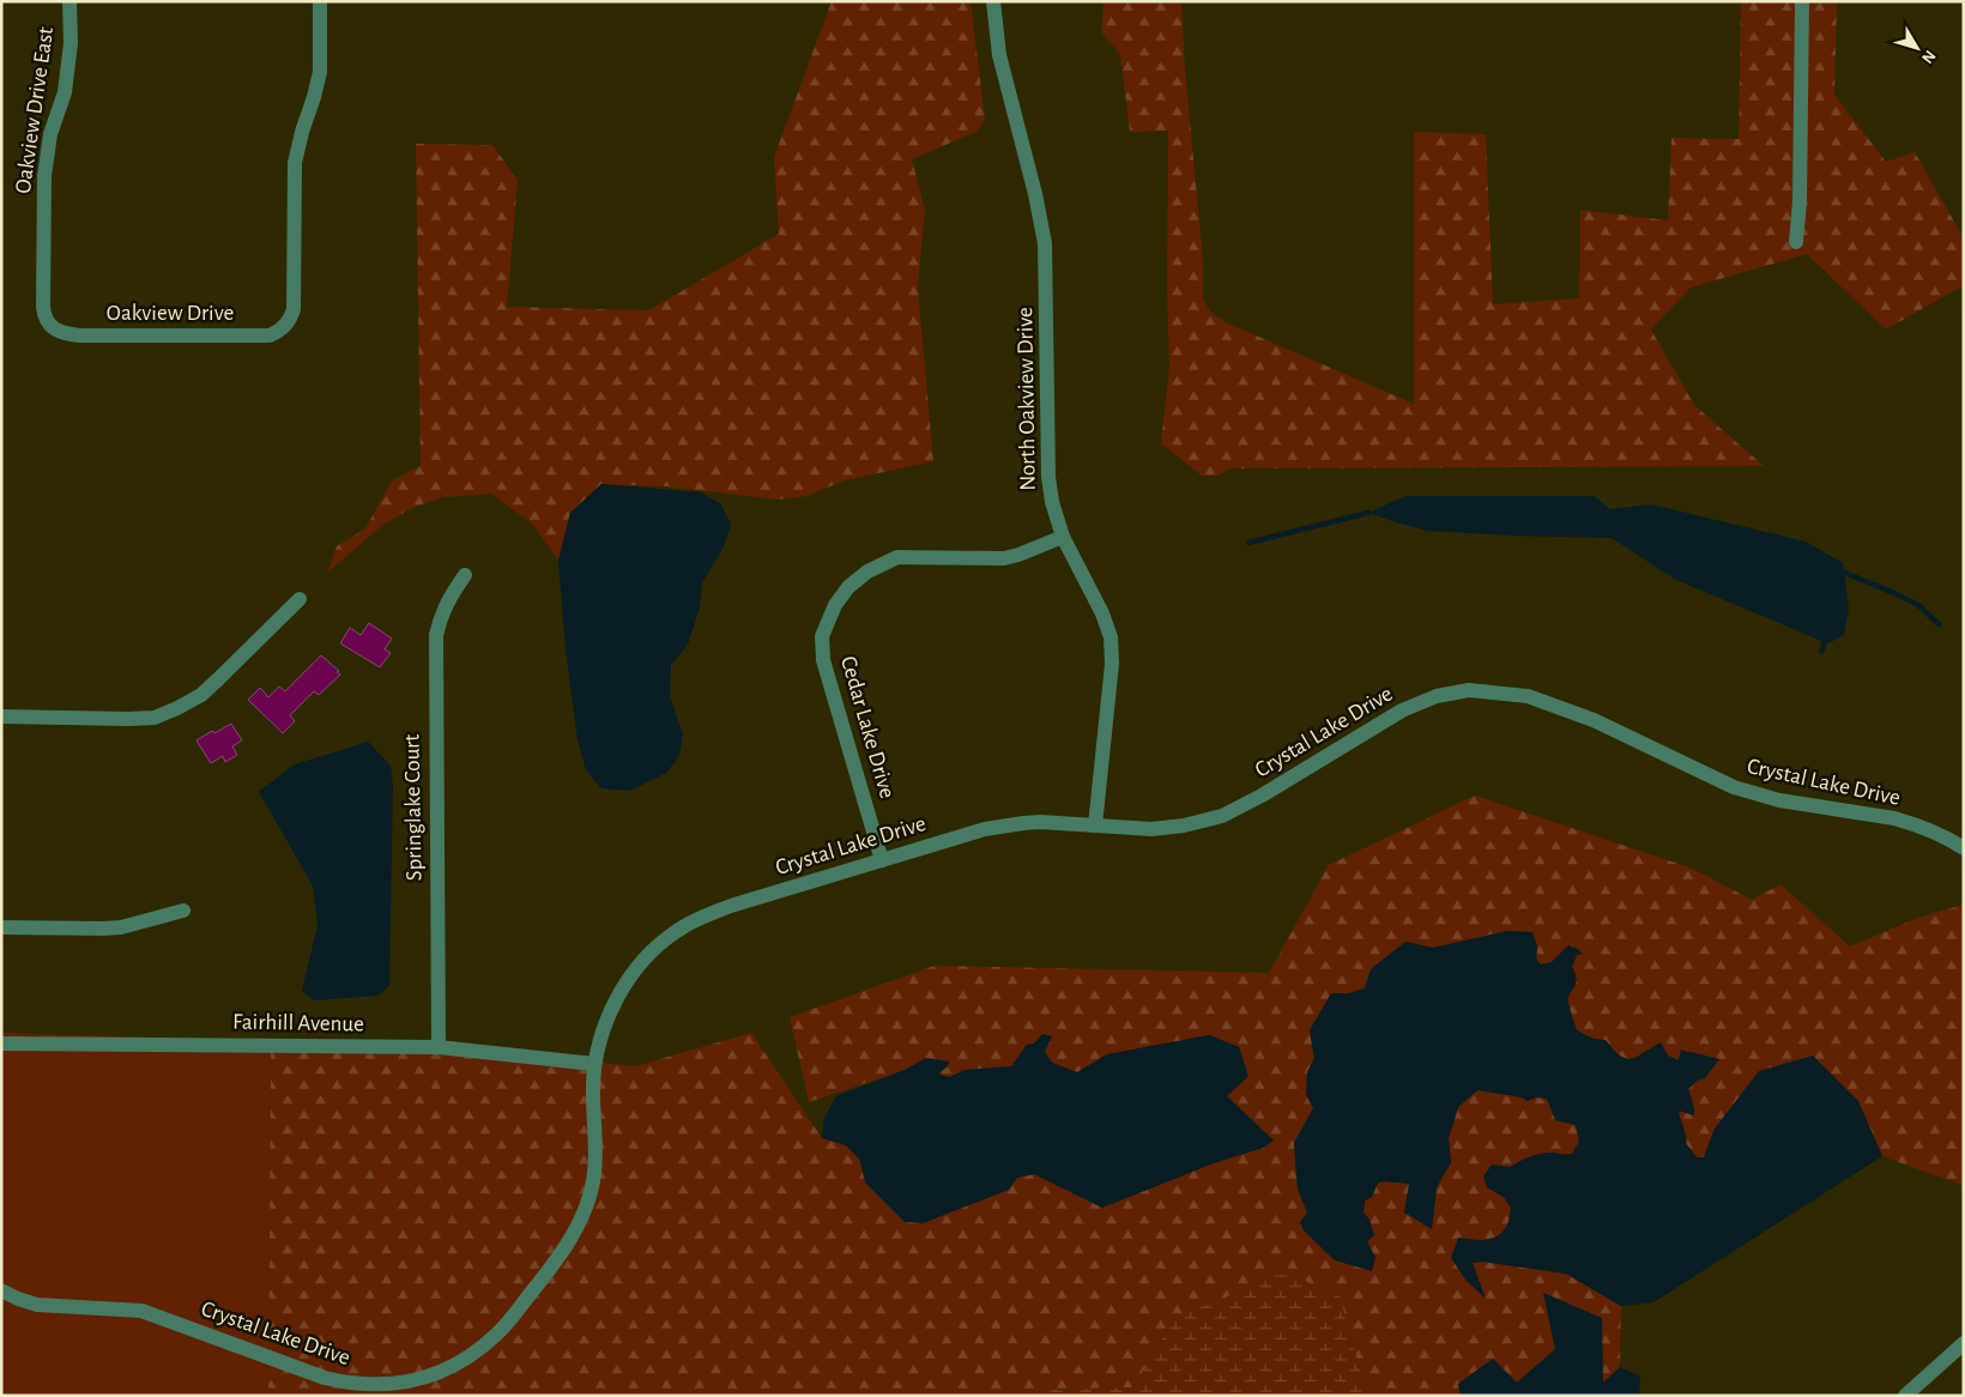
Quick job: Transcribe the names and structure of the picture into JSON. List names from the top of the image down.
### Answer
{
  "streets": {
    "street": [
      "Oakview Drive East",
      "Oakview Drive",
      "North Oakview Drive",
      "Cedar Lake Drive",
      "Crystal Lake Drive",
      "Springlake Court",
      "Fairhill Avenue"
    ]
  },
  "crossings": [
    ["Oakview Drive East", "Oakview Drive"],
    ["North Oakview Drive", "Cedar Lake Drive"],
    ["North Oakview Drive", "Crystal Lake Drive"],
    ["Cedar Lake Drive", "Crystal Lake Drive"],
    ["Crystal Lake Drive", "Fairhill Avenue"],
    ["Springlake Court", "Fairhill Avenue"]
  ],
  "north": "bottom right"
}
